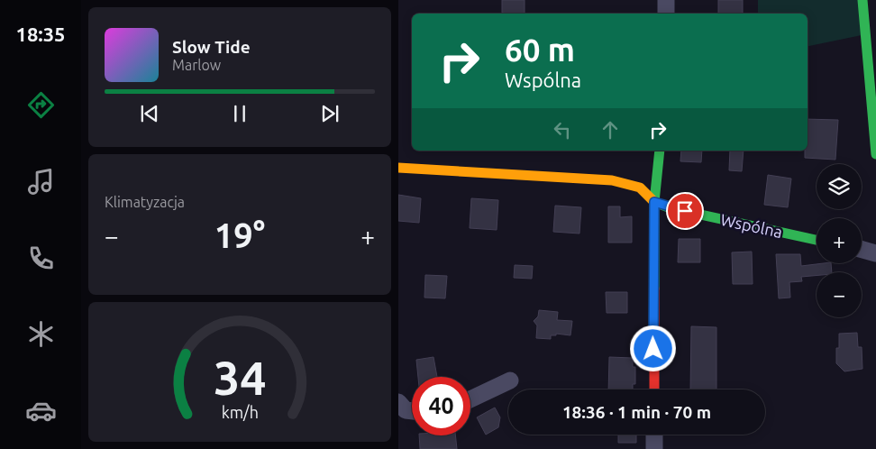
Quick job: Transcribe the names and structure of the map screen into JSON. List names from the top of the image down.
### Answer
{
  "streets": {
    "street": ["Wspólna"]
  },
  "page": {
    "tabs": "18:35",
    "turn": ["60 m", "Wspólna"],
    "song": ["Slow Tide", "Marlow"],
    "tile": "Klimatyzacja",
    "map_buttons": ["+", "−"],
    "heat": ["−", "19°", "+"],
    "limit": "40",
    "trip": "18:36 · 1 min · 70 m",
    "gauge": ["34", "km/h"]
  }
}
